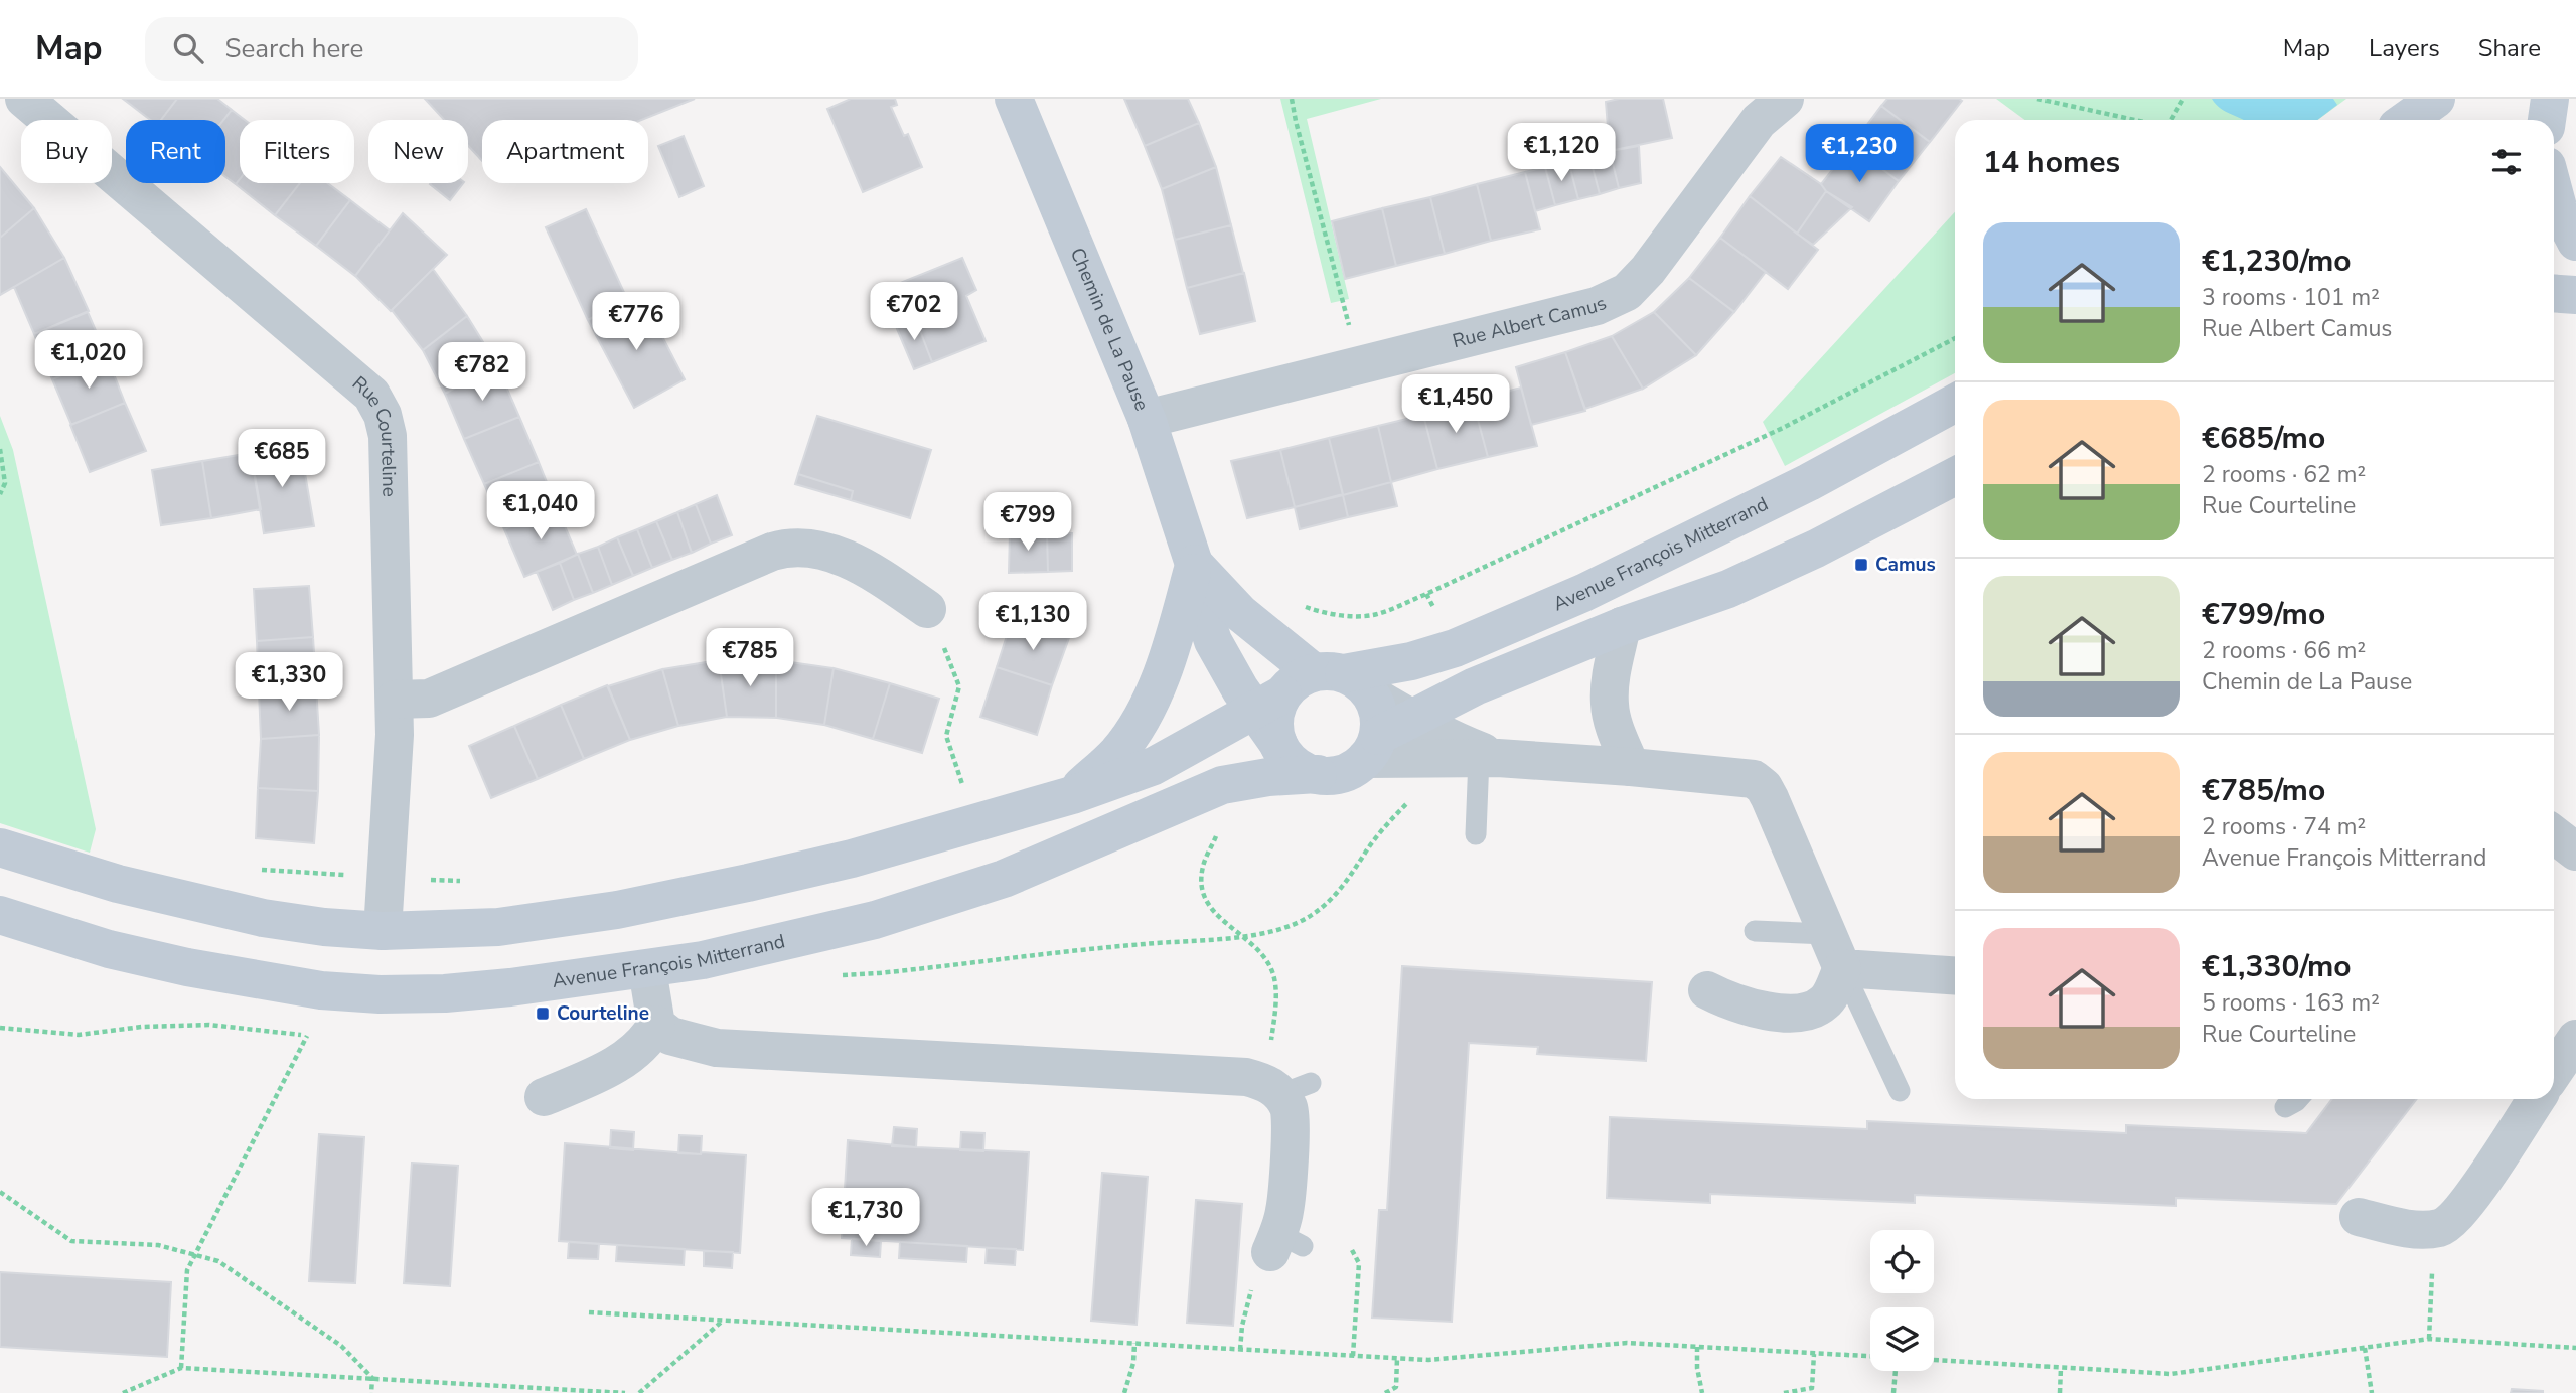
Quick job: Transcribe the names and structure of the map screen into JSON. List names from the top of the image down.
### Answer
{
  "streets": {
    "street": [
      "Rue Albert Camus",
      "Chemin de La Pause",
      "Rue Courteline",
      "Avenue François Mitterrand"
    ]
  },
  "crossings": [
    ["Rue Albert Camus", "Chemin de La Pause"],
    ["Chemin de La Pause", "Avenue François Mitterrand"]
  ],
  "places": {
    "transit": ["Camus", "Courteline"]
  },
  "page": {
    "header": "Map",
    "search": "Search here",
    "nav": ["Map", "Layers", "Share"],
    "chip": [
      "Buy",
      "Rent",
      "Filters",
      "New",
      "Apartment"
    ],
    "heading": "14 homes",
    "price": [
      "€1,120",
      "€1,230",
      "€702",
      "€776",
      "€1,020",
      "€782",
      "€1,450",
      "€685",
      "€1,040",
      "€799",
      "€1,130",
      "€785",
      "€1,330",
      "€1,730"
    ],
    "list": [
      {
        "name": "€1,230/mo",
        "note": "3 rooms · 101 m² · Rue Albert Camus"
      },
      {
        "name": "€685/mo",
        "note": "2 rooms · 62 m² · Rue Courteline"
      },
      {
        "name": "€799/mo",
        "note": "2 rooms · 66 m² · Chemin de La Pause"
      },
      {
        "name": "€785/mo",
        "note": "2 rooms · 74 m² · Avenue François Mitterrand"
      },
      {
        "name": "€1,330/mo",
        "note": "5 rooms · 163 m² · Rue Courteline"
      }
    ]
  }
}
